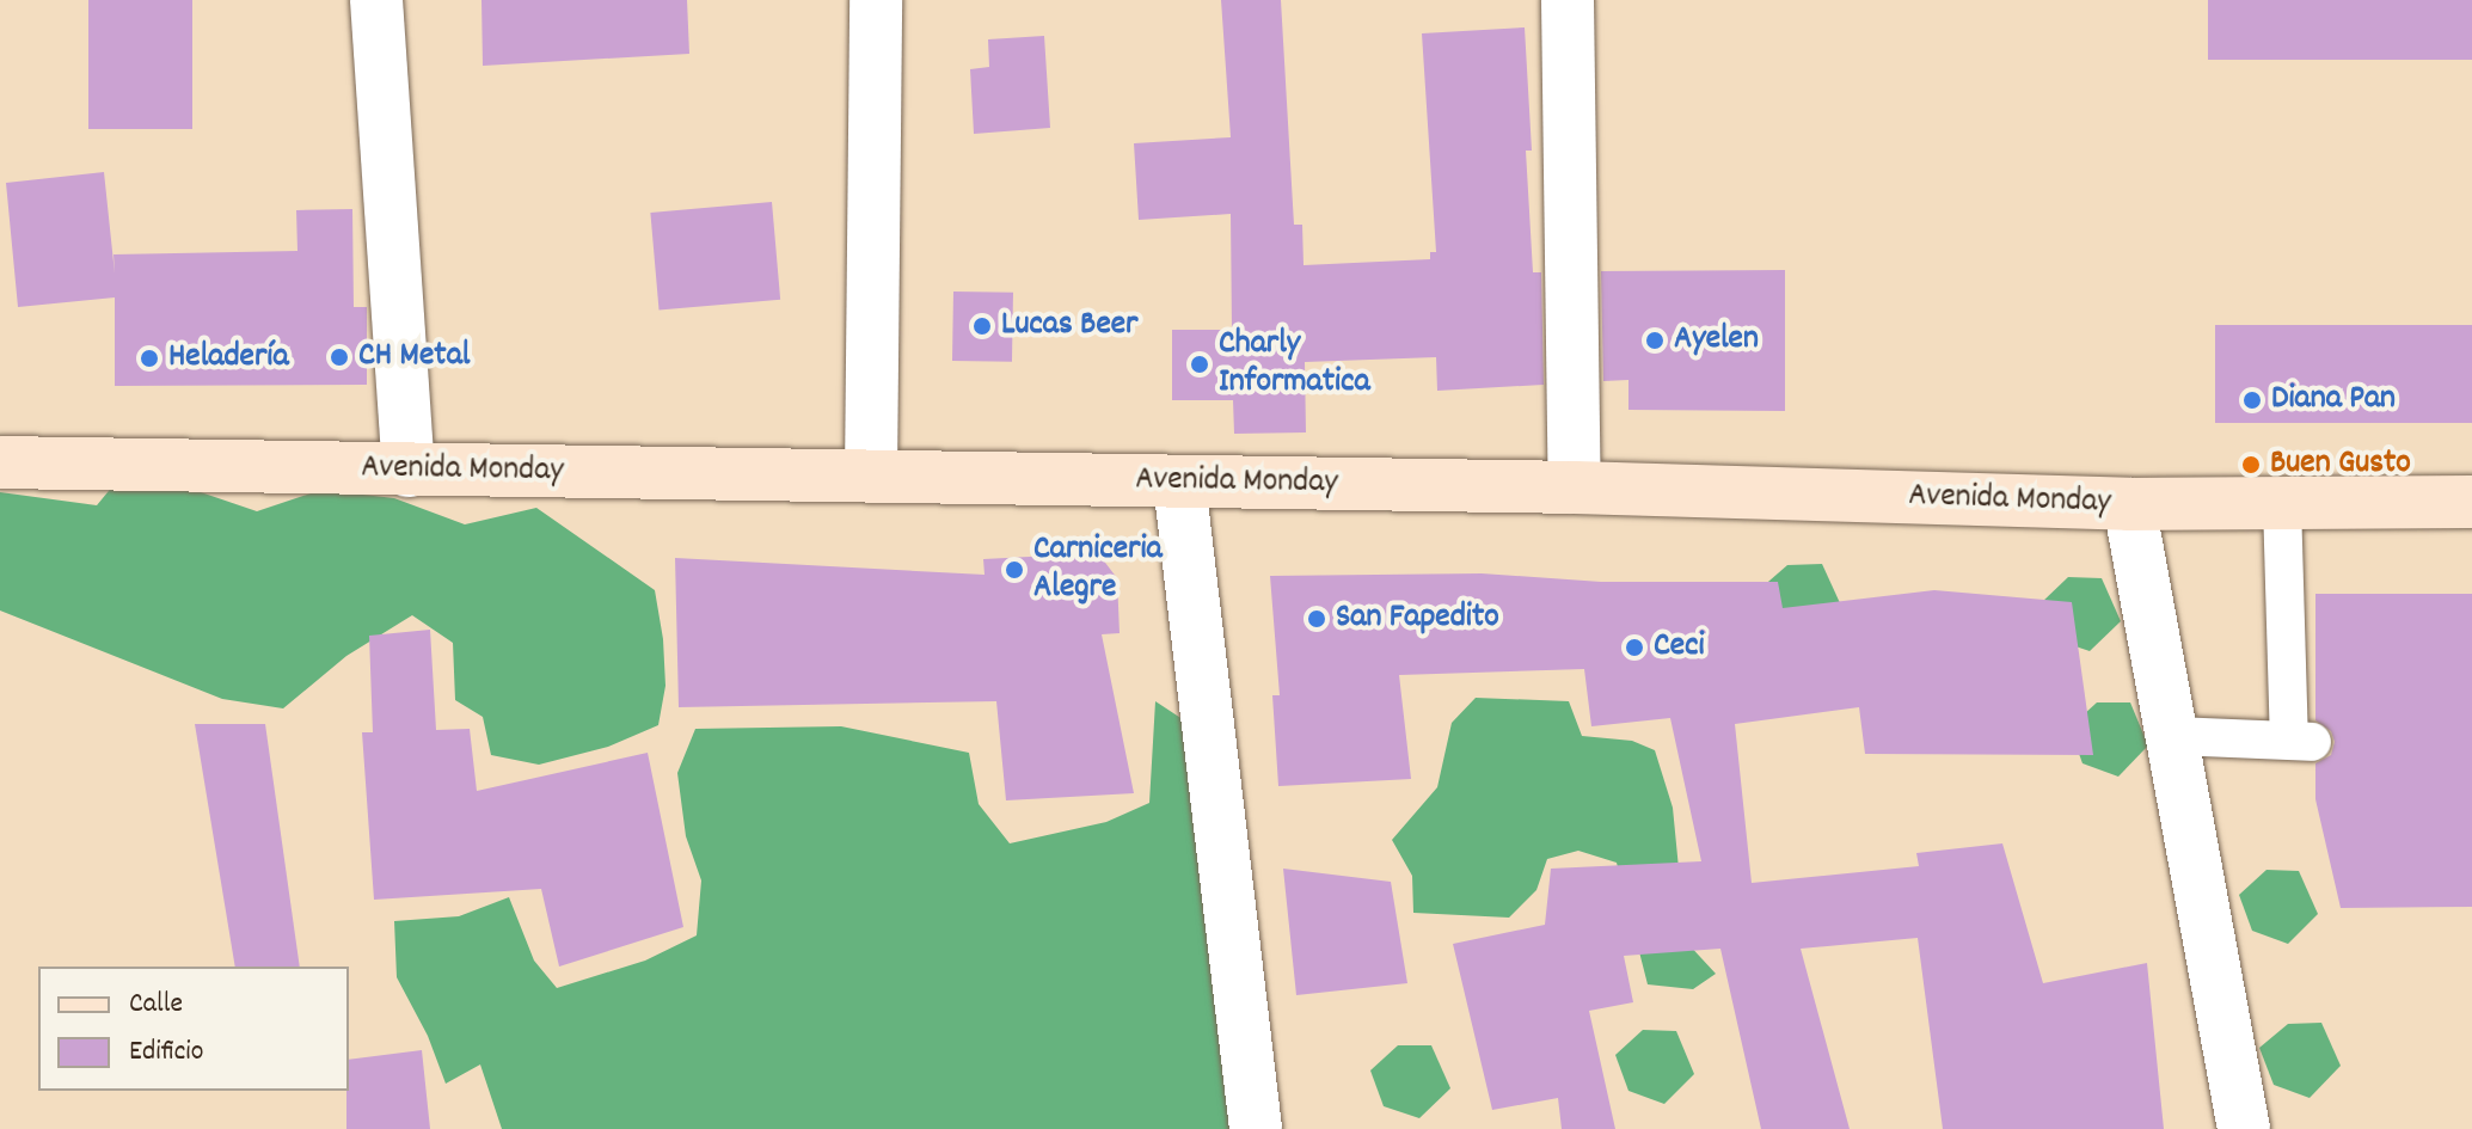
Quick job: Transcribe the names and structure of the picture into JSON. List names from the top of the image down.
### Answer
{
  "streets": {
    "main road": ["Avenida Monday"]
  },
  "places": [
    "Lucas Beer",
    "Ayelen",
    "CH Metal",
    "Heladería",
    "Charly Informatica",
    "Diana Pan",
    "Buen Gusto",
    "Carniceria Alegre",
    "San Fapedito",
    "Ceci"
  ],
  "legend": ["Calle", "Edificio"]
}
